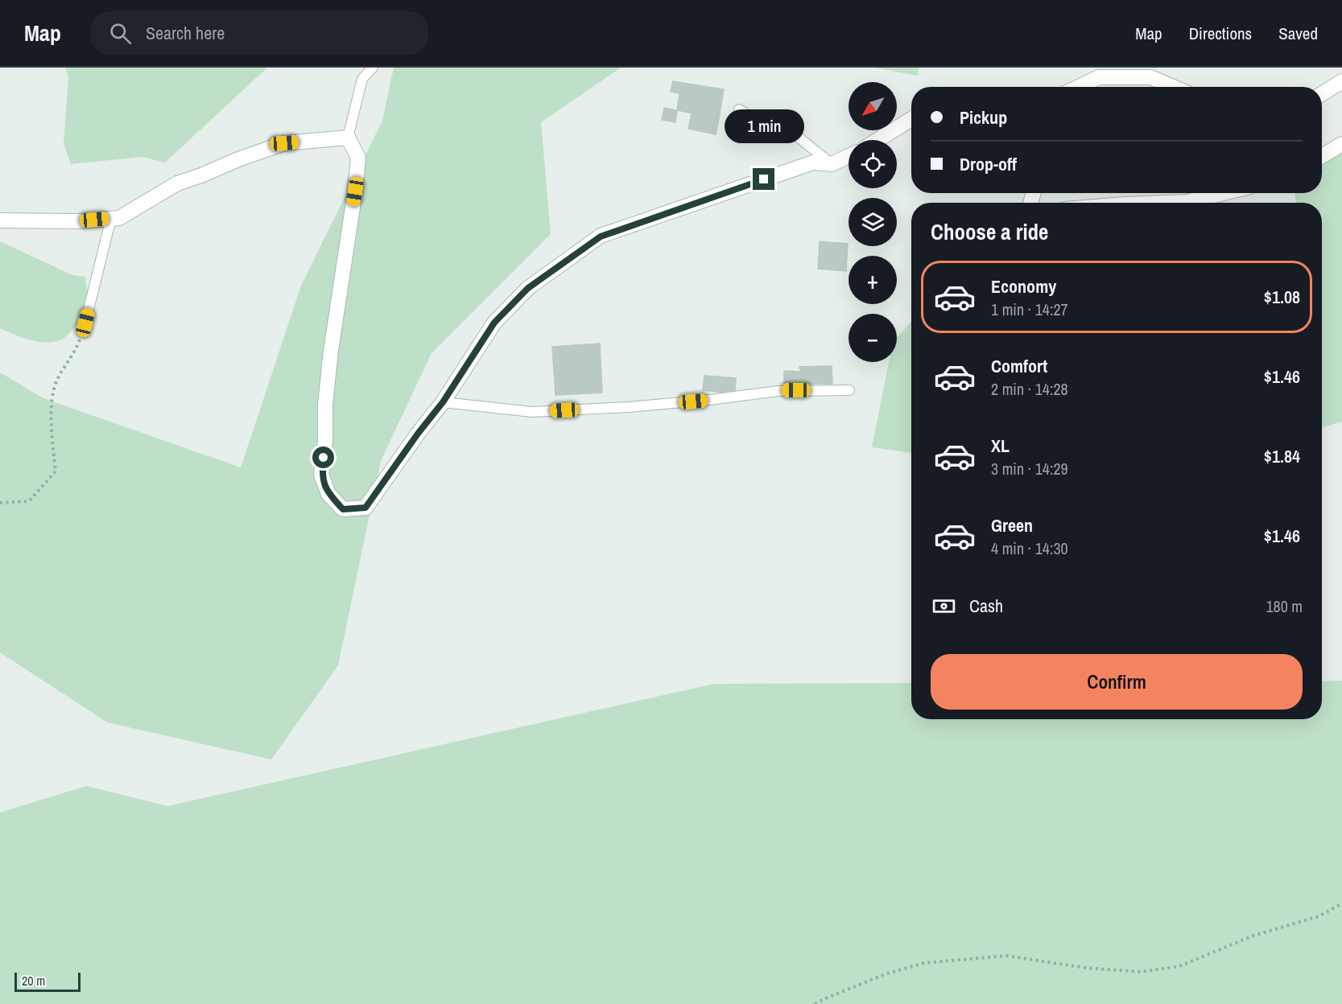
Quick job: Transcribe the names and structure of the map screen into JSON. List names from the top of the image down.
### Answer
{
  "scale_bar": "20 m",
  "north": "bottom left",
  "page": {
    "header": "Map",
    "search": "Search here",
    "nav": ["Map", "Directions", "Saved"],
    "map_buttons": ["+", "−"],
    "banner": ["Pickup", "Drop-off"],
    "bubble": "1 min",
    "heading": "Choose a ride",
    "list": [
      {
        "name": "Economy",
        "note": "1 min · 14:27",
        "value": "$1.08"
      },
      {
        "name": "Comfort",
        "note": "2 min · 14:28",
        "value": "$1.46"
      },
      {
        "name": "XL",
        "note": "3 min · 14:29",
        "value": "$1.84"
      },
      {
        "name": "Green",
        "note": "4 min · 14:30",
        "value": "$1.46"
      }
    ],
    "pay": ["Cash", "180 m"],
    "buttons": "Confirm",
    "scale": "20 m"
  }
}
